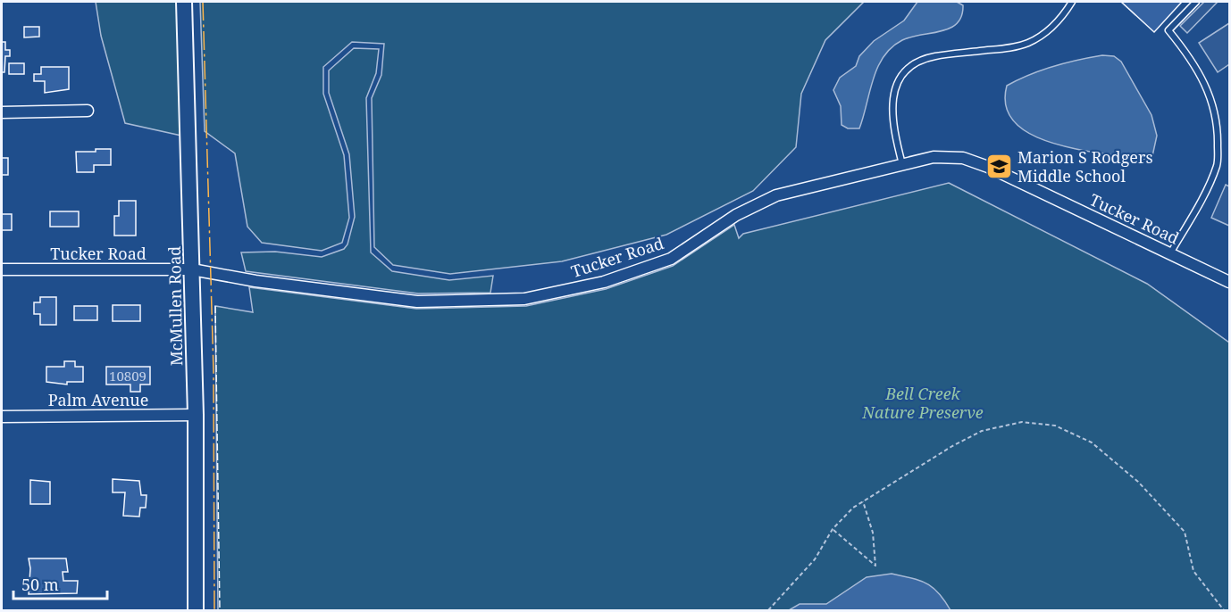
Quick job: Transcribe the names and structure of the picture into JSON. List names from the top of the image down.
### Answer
{
  "streets": {
    "street": ["Tucker Road", "McMullen Road", "Palm Avenue"]
  },
  "crossings": [
    ["Tucker Road", "McMullen Road"],
    ["McMullen Road", "Palm Avenue"]
  ],
  "parks": ["Bell Creek Nature Preserve"],
  "places": {
    "school or university": ["Marion S Rodgers Middle School"]
  },
  "house_numbers": ["10809"],
  "scale_bar": "50 m"
}
